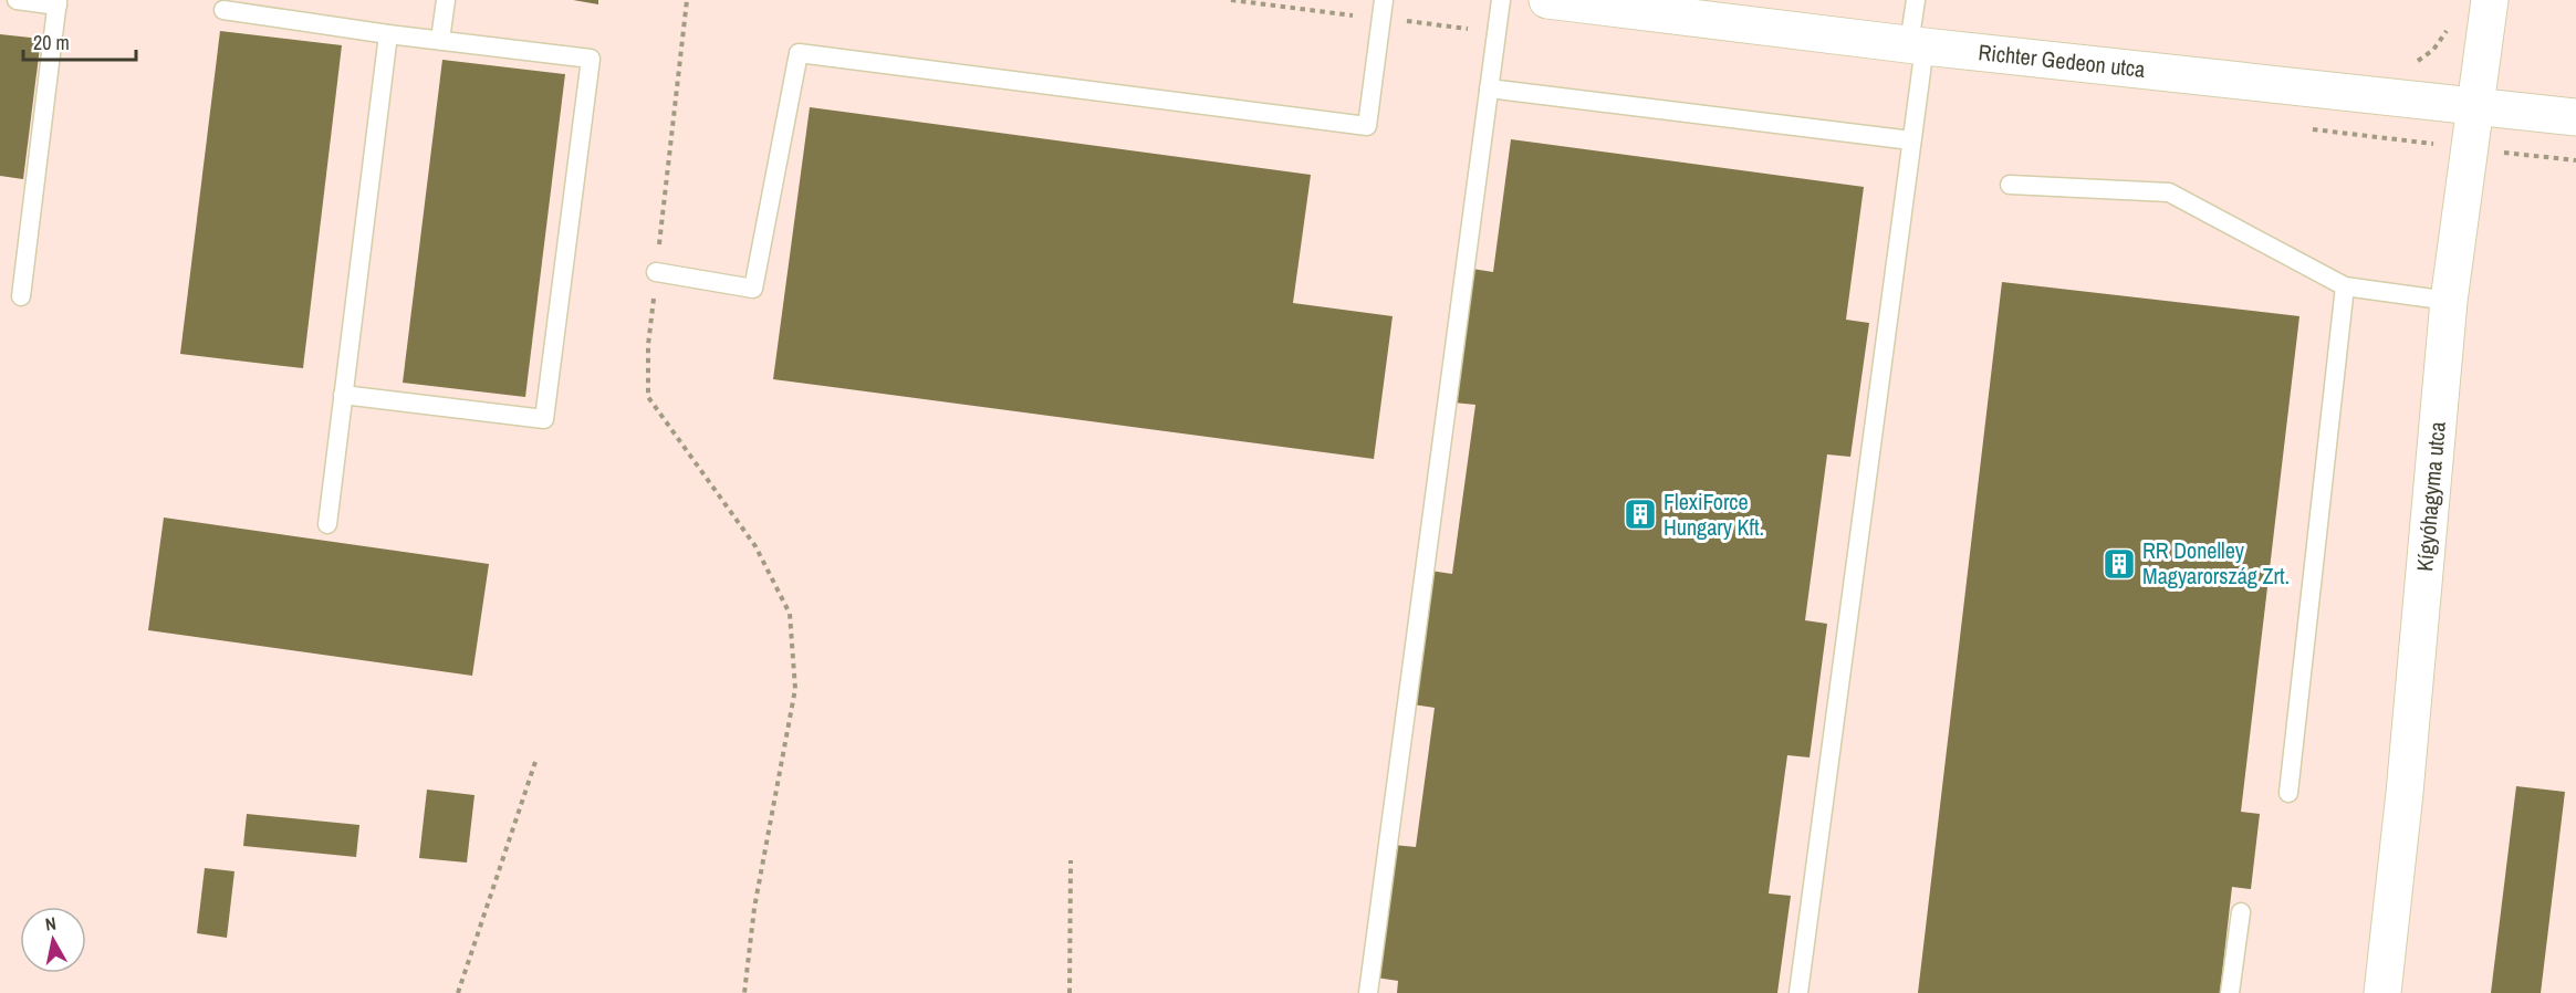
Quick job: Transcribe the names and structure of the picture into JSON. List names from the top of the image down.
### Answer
{
  "streets": {
    "street": ["Richter Gedeon utca", "Kígyóhagyma utca"]
  },
  "crossings": [
    ["Richter Gedeon utca", "Kígyóhagyma utca"]
  ],
  "places": {
    "building": ["FlexiForce Hungary Kft.", "RR Donelley Magyarország Zrt."]
  },
  "scale_bar": "20 m",
  "north": "top"
}
